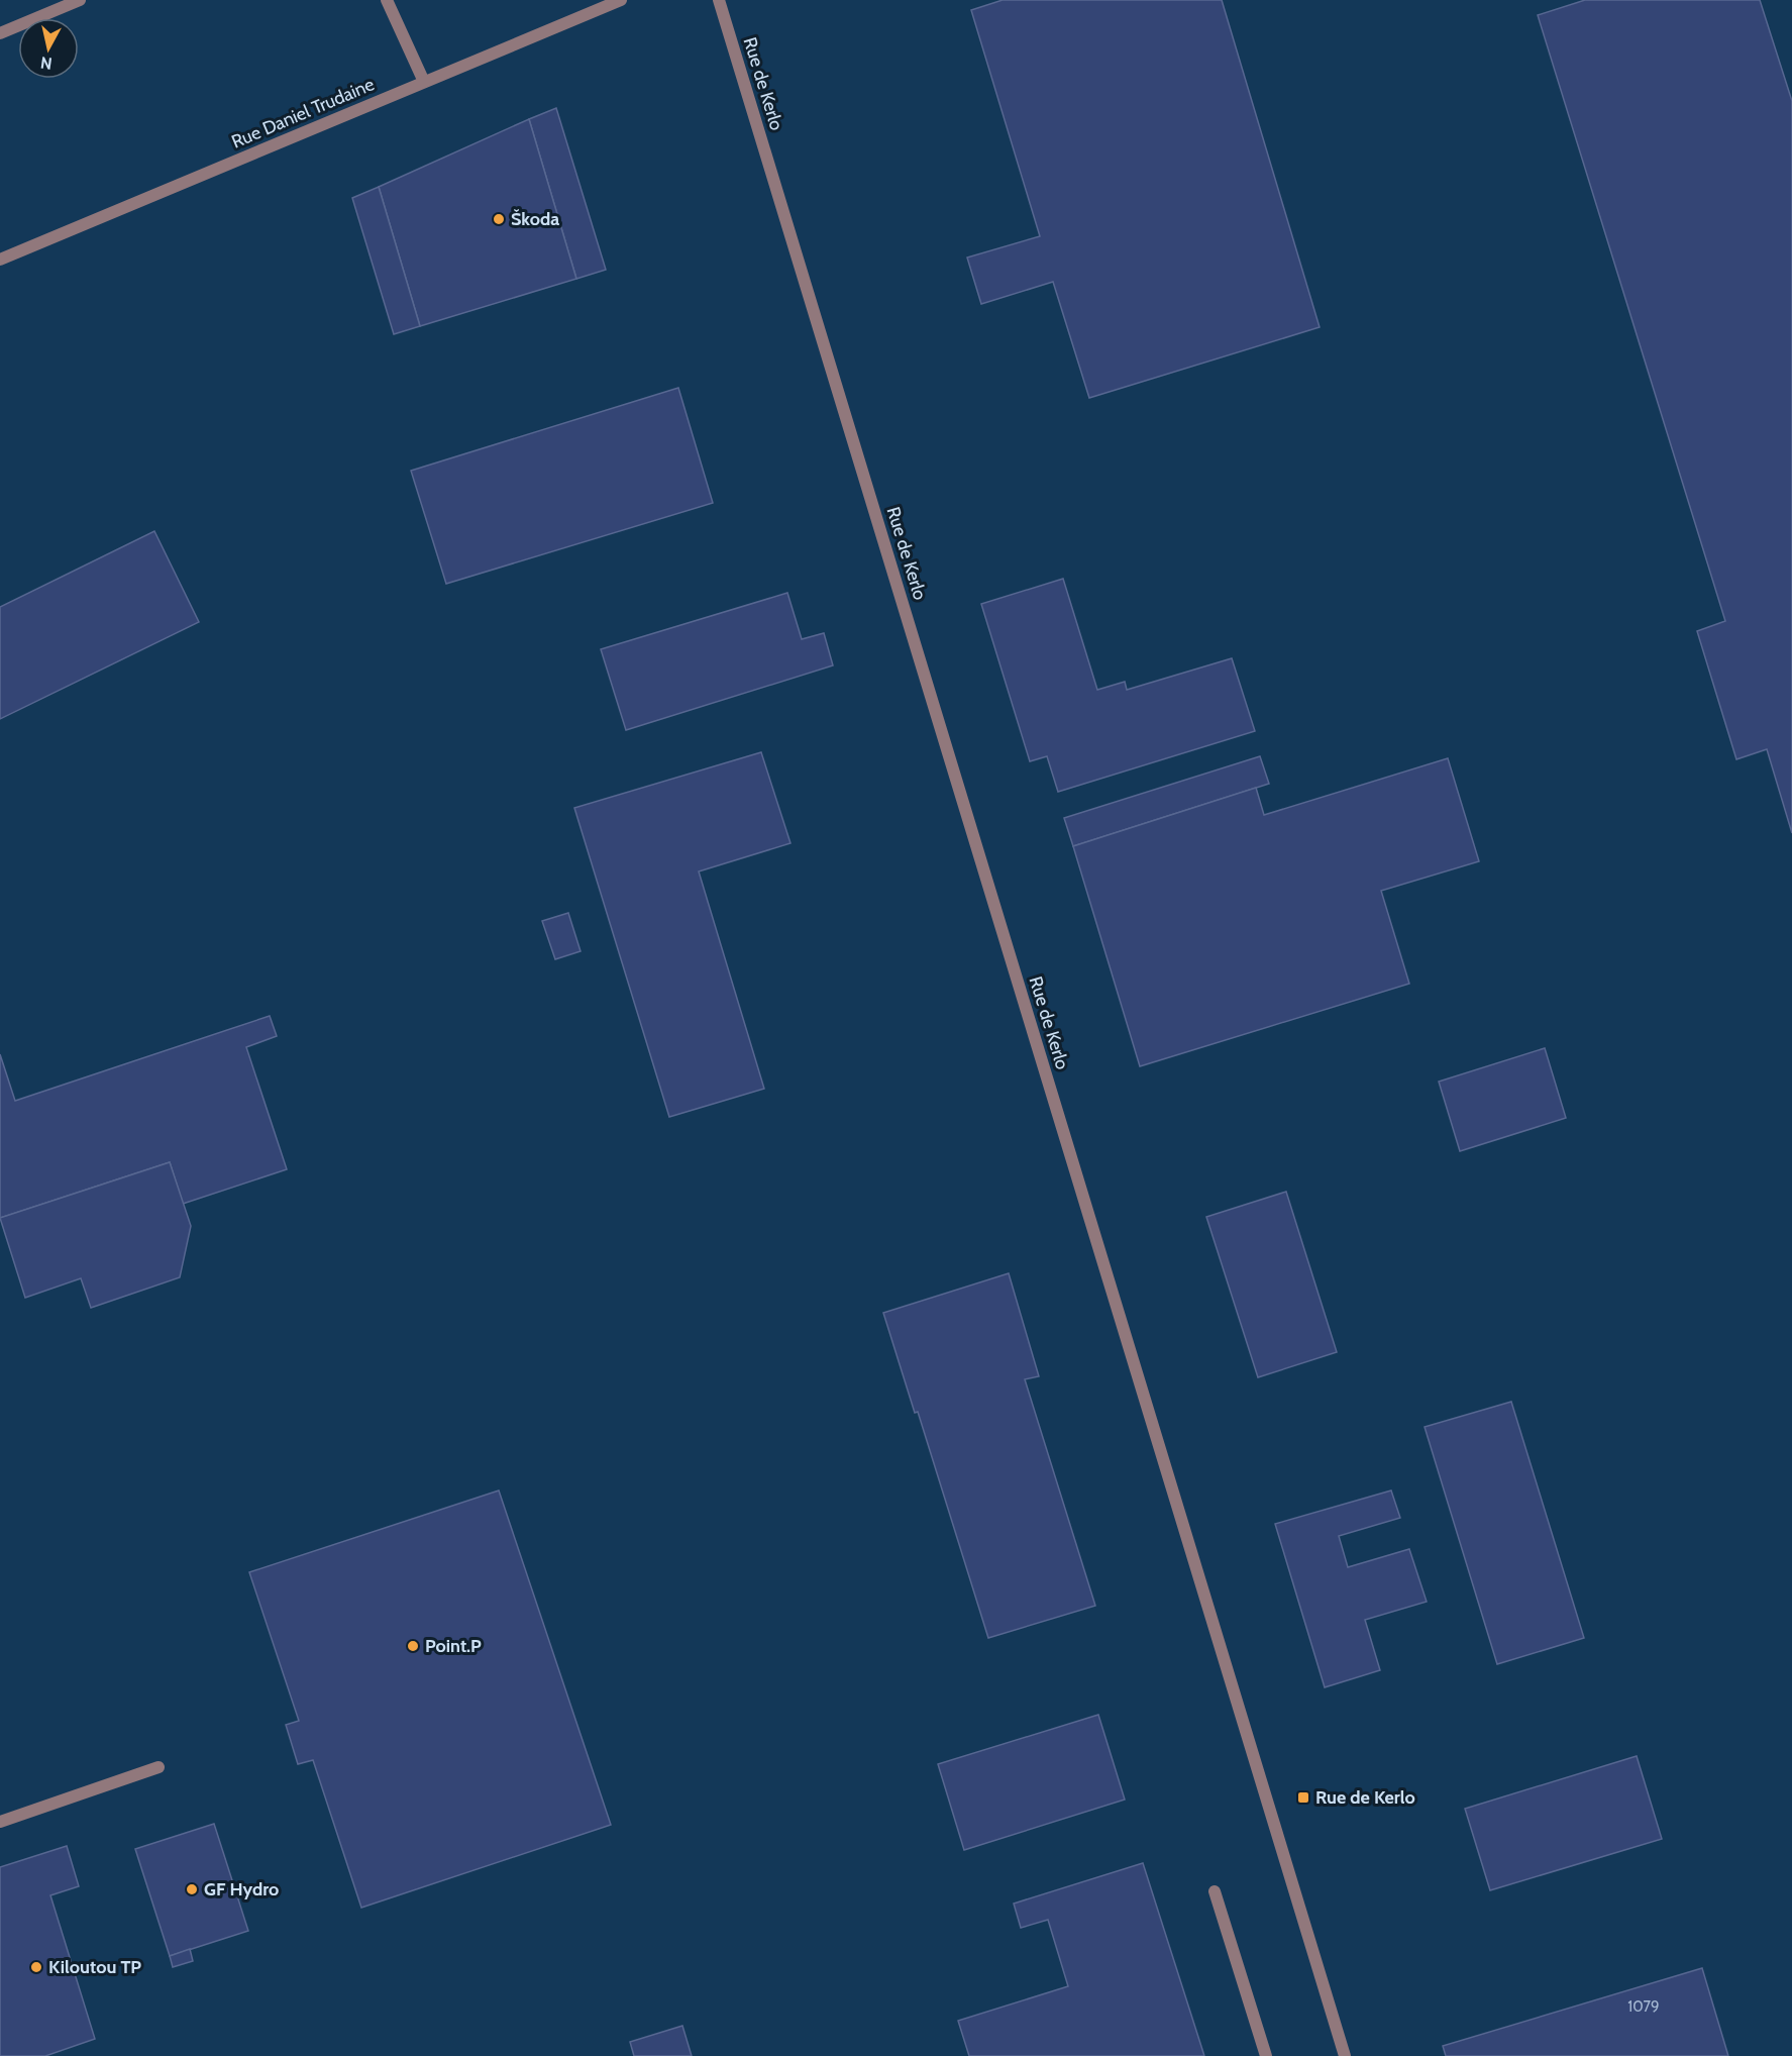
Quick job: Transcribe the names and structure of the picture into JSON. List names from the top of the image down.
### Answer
{
  "streets": {
    "street": ["Rue de Kerlo", "Rue Daniel Trudaine"]
  },
  "places": {
    "other": [
      "Škoda",
      "Point.P",
      "GF Hydro",
      "Kiloutou TP"
    ],
    "transit": ["Rue de Kerlo"]
  },
  "house_numbers": ["1079"],
  "north": "bottom"
}
